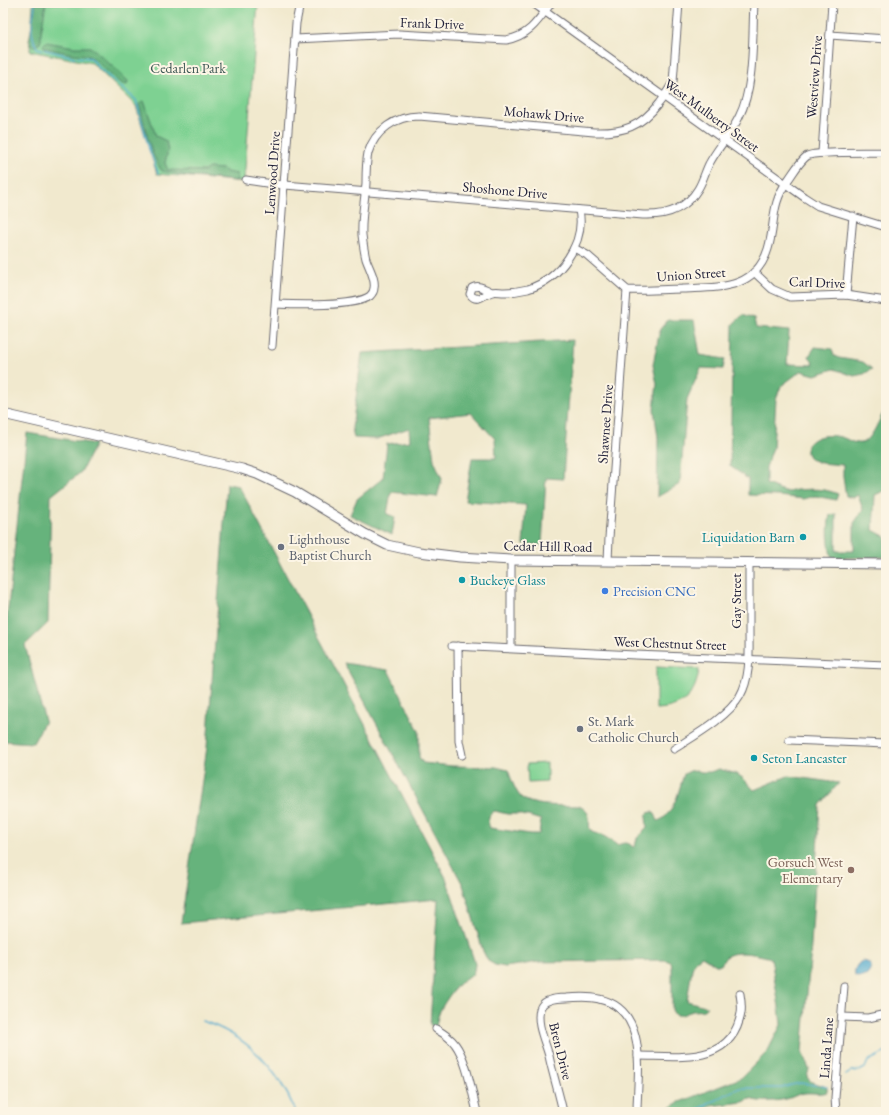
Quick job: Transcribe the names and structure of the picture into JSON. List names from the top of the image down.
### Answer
{
  "streets": {
    "main road": ["Cedar Hill Road"],
    "street": [
      "Frank Drive",
      "Westview Drive",
      "Mohawk Drive",
      "West Mulberry Street",
      "Lenwood Drive",
      "Shoshone Drive",
      "Union Street",
      "Carl Drive",
      "Shawnee Drive",
      "Gay Street",
      "West Chestnut Street",
      "Linda Lane",
      "Bren Drive"
    ]
  },
  "crossings": [
    ["Frank Drive", "West Mulberry Street"],
    ["Frank Drive", "Lenwood Drive"],
    ["Westview Drive", "Union Street"],
    ["Mohawk Drive", "West Mulberry Street"],
    ["Mohawk Drive", "Lenwood Drive"],
    ["Mohawk Drive", "Shoshone Drive"],
    ["West Mulberry Street", "Shoshone Drive"],
    ["West Mulberry Street", "Union Street"],
    ["Lenwood Drive", "Shoshone Drive"],
    ["Union Street", "Carl Drive"],
    ["Union Street", "Shawnee Drive"],
    ["Shawnee Drive", "Cedar Hill Road"],
    ["Cedar Hill Road", "Gay Street"],
    ["Gay Street", "West Chestnut Street"]
  ],
  "parks": ["Cedarlen Park"],
  "places": [
    "Liquidation Barn",
    "Lighthouse Baptist Church",
    "Buckeye Glass",
    "Precision CNC",
    "St. Mark Catholic Church",
    "Seton Lancaster",
    "Gorsuch West Elementary"
  ]
}
